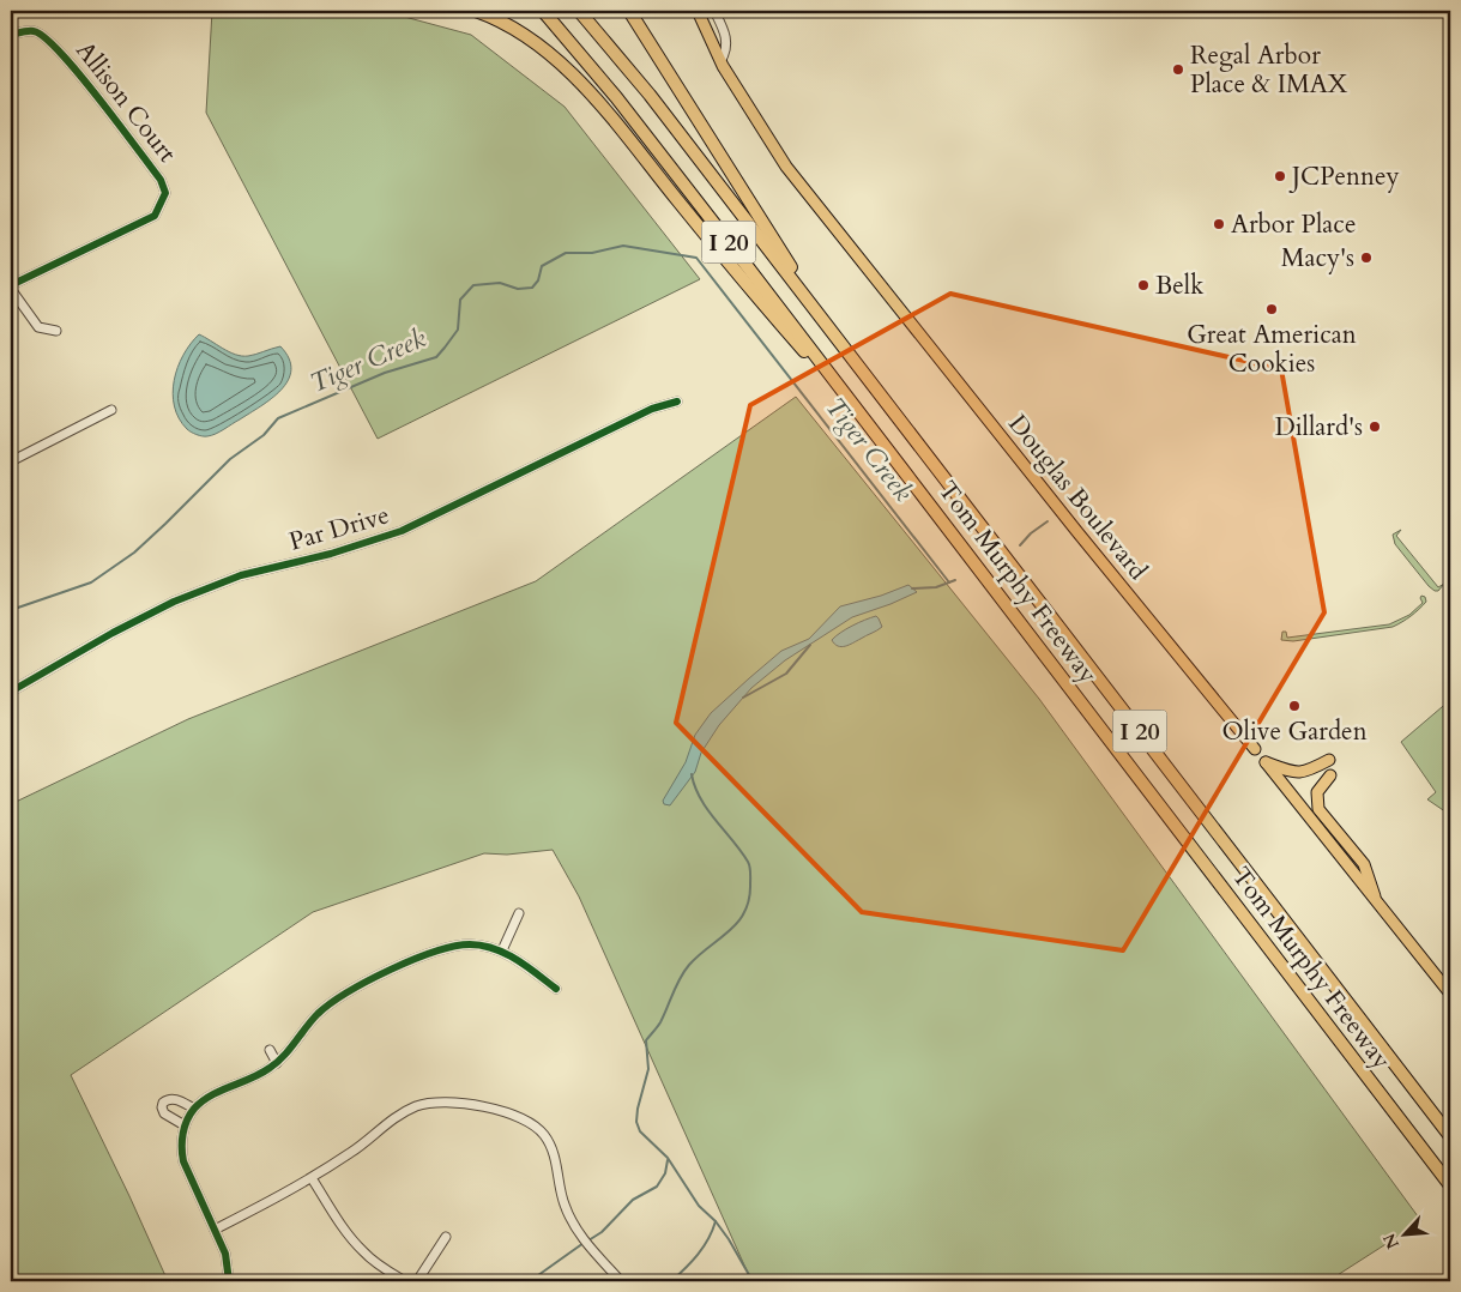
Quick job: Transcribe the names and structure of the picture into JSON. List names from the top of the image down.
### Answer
{
  "streets": {
    "highway": ["I 20", "Tom Murphy Freeway"],
    "main road": ["Douglas Boulevard"],
    "street": ["Allison Court", "Par Drive"]
  },
  "water": ["Tiger Creek"],
  "places": [
    "Regal Arbor Place & IMAX",
    "JCPenney",
    "Arbor Place",
    "Macy's",
    "Belk",
    "Great American Cookies",
    "Dillard's",
    "Olive Garden"
  ],
  "north": "bottom left"
}
